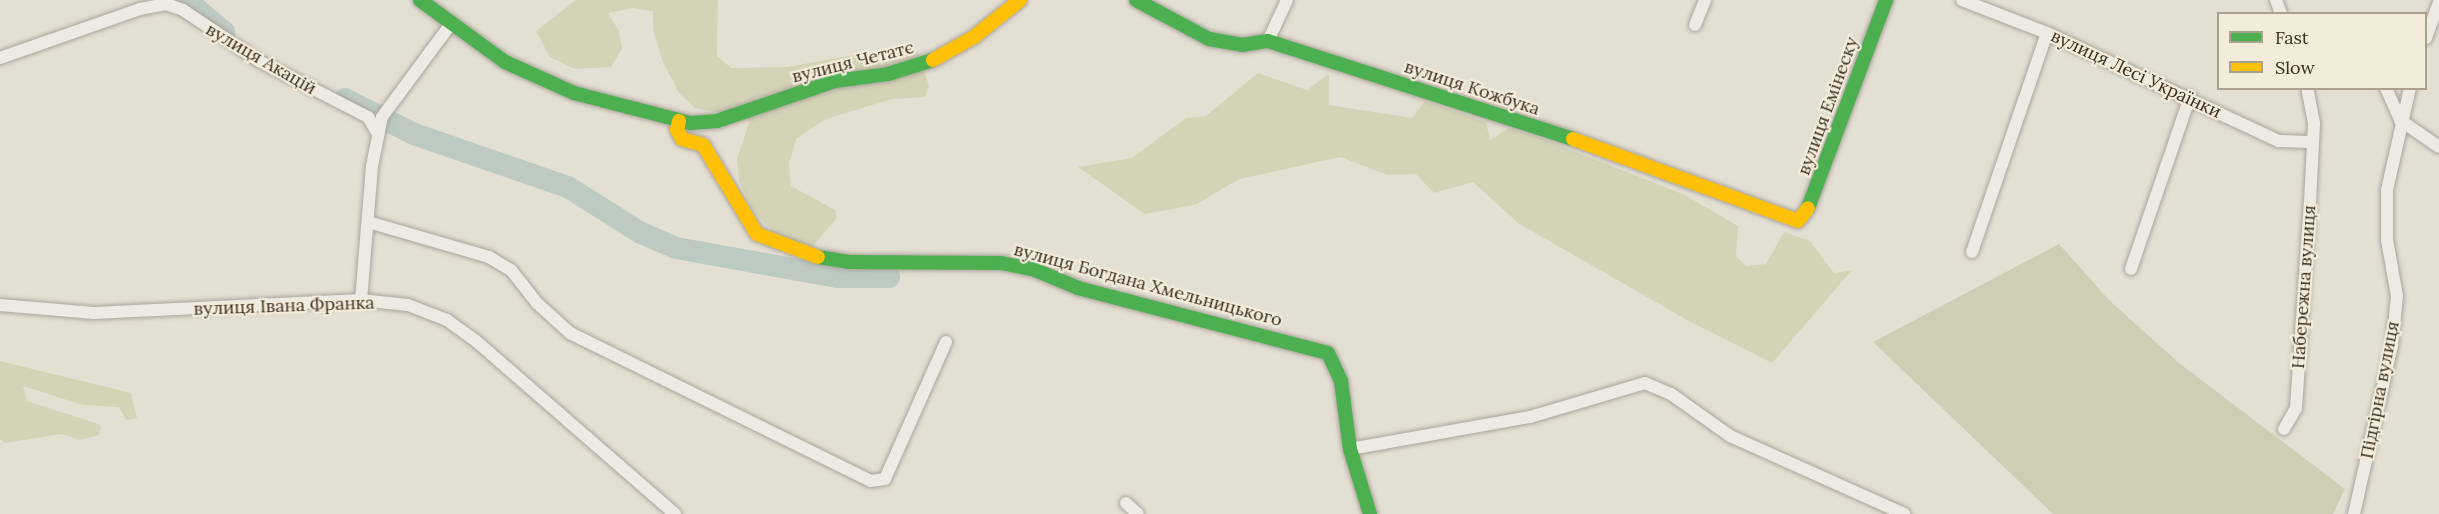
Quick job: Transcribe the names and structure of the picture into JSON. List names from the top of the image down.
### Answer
{
  "streets": {
    "street": [
      "вулиця Акацій",
      "вулиця Четатє",
      "вулиця Лесі Українки",
      "вулиця Кожбука",
      "вулиця Емінеску",
      "вулиця Богдана Хмельницького",
      "Набережна вулиця",
      "вулиця Івана Франка",
      "Підгірна вулиця"
    ]
  },
  "crossings": [
    ["вулиця Четатє", "вулиця Богдана Хмельницького"],
    ["вулиця Лесі Українки", "Набережна вулиця"],
    ["вулиця Кожбука", "вулиця Емінеску"]
  ],
  "legend": ["Fast", "Slow"]
}
